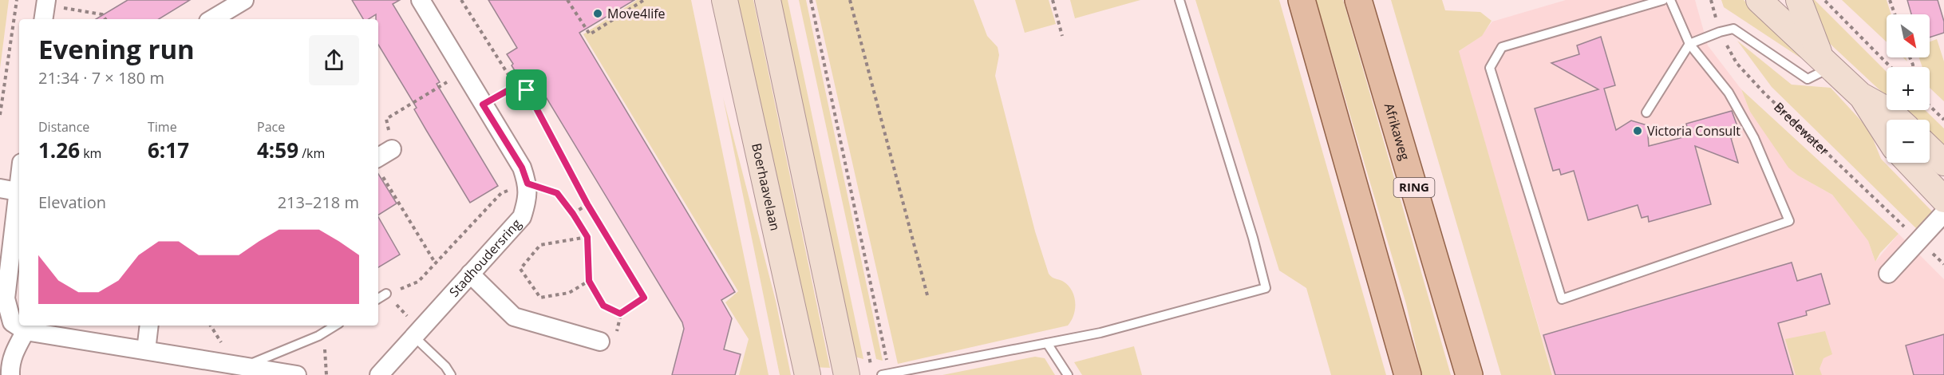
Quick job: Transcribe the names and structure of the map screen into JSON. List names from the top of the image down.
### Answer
{
  "streets": {
    "main road": ["Afrikaweg", "RING"],
    "street": ["Boerhaavelaan", "Stadhoudersring"],
    "path": ["Bredewater"]
  },
  "places": ["Move4life", "Victoria Consult"],
  "north": "bottom right",
  "page": {
    "map_buttons": ["+", "−"],
    "heading": ["Evening run", "21:34 · 7 × 180 m"],
    "stats": [
      ["Distance", "1.26 km"],
      ["Time", "6:17"],
      ["Pace", "4:59 /km"]
    ],
    "chart": ["Elevation", "213–218 m"]
  }
}
